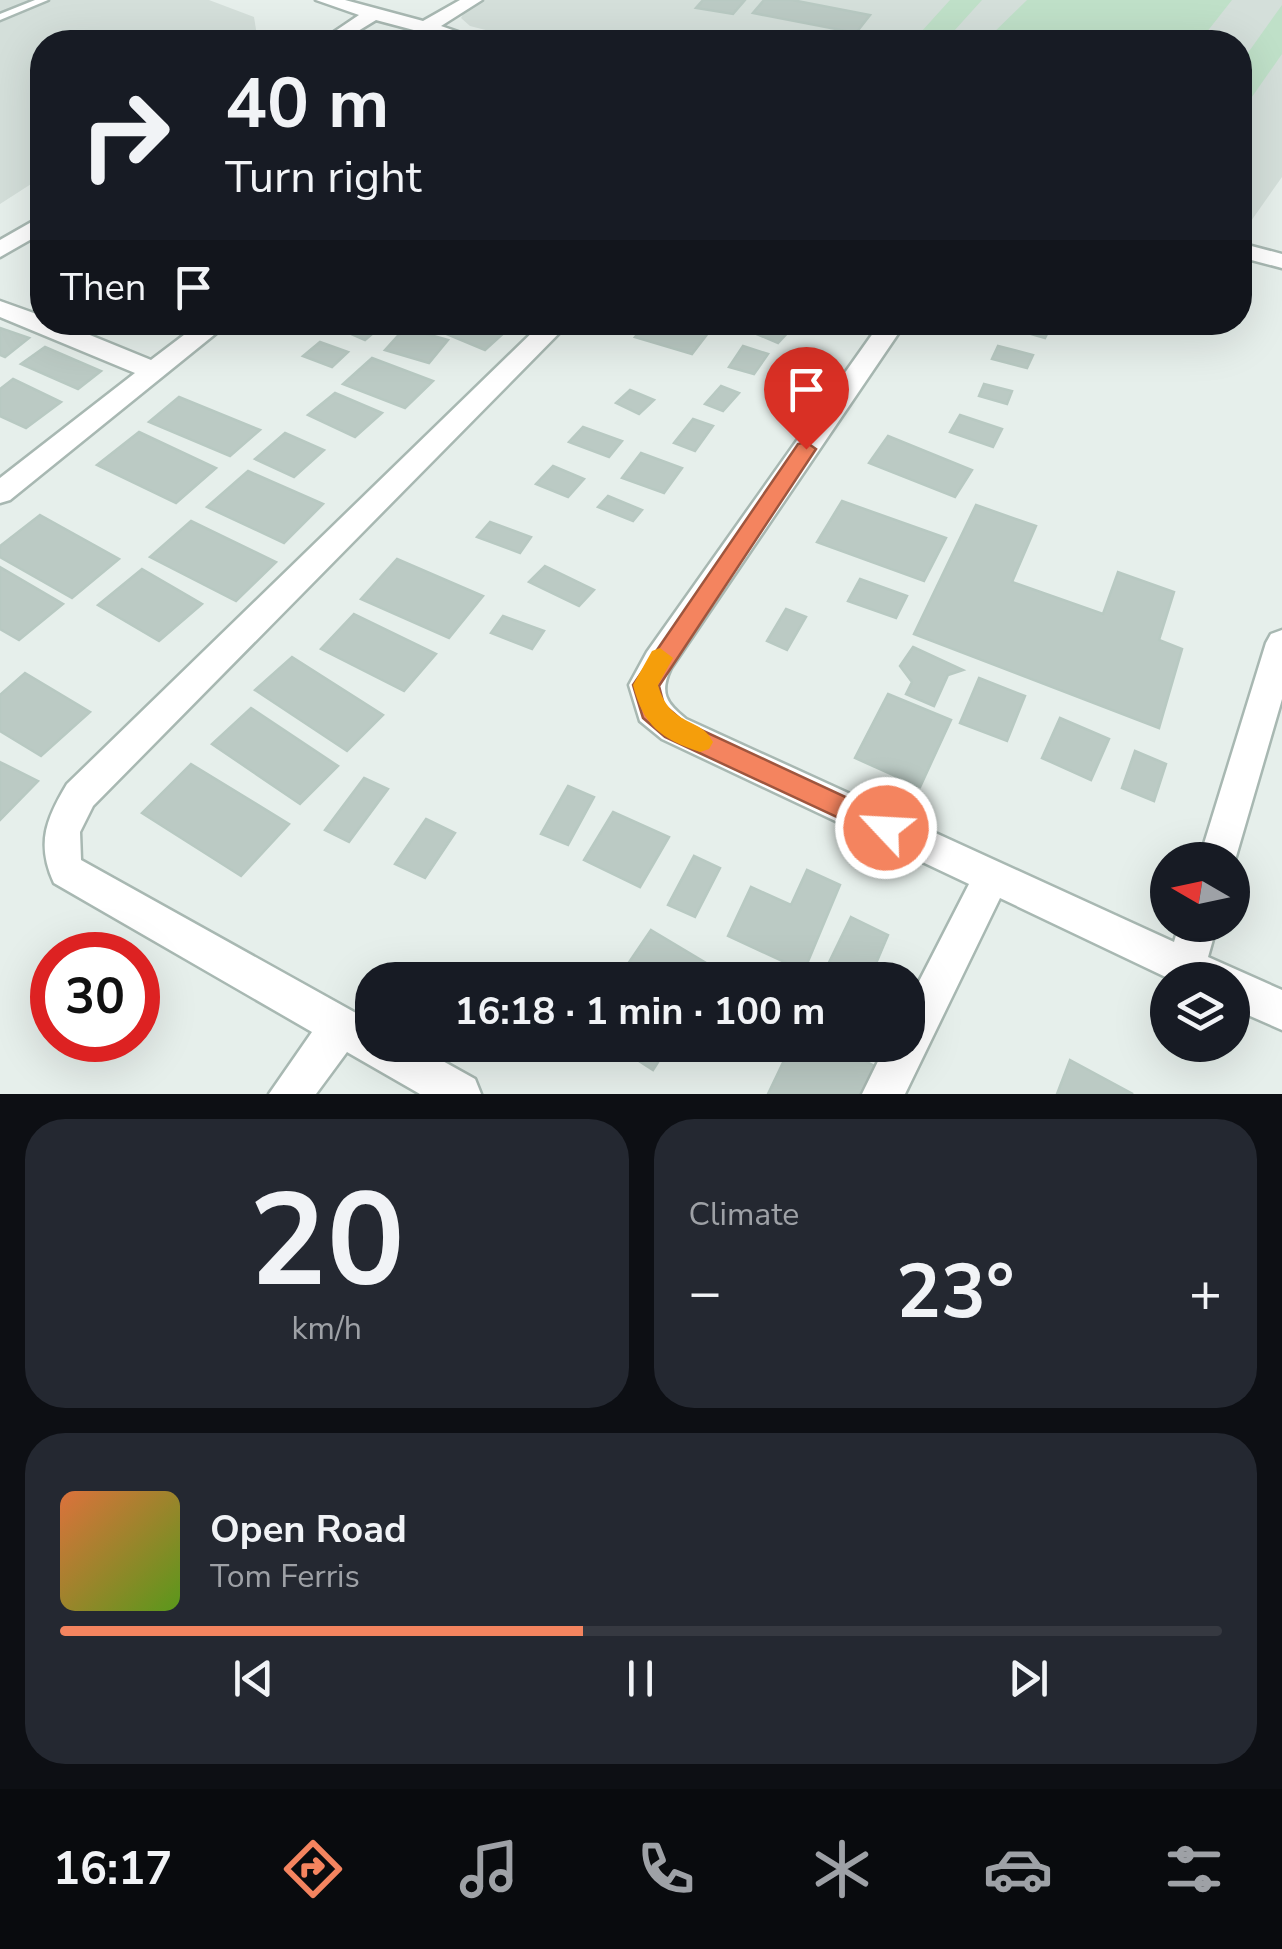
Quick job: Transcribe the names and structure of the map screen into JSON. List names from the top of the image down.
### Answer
{
  "north": "left",
  "page": {
    "turn": ["40 m", "Turn right"],
    "then": "Then",
    "limit": "30",
    "trip": "16:18 · 1 min · 100 m",
    "tile": [
      ["20", "km/h"],
      "Climate"
    ],
    "heat": ["−", "23°", "+"],
    "song": ["Open Road", "Tom Ferris"],
    "tabs": "16:17"
  }
}
